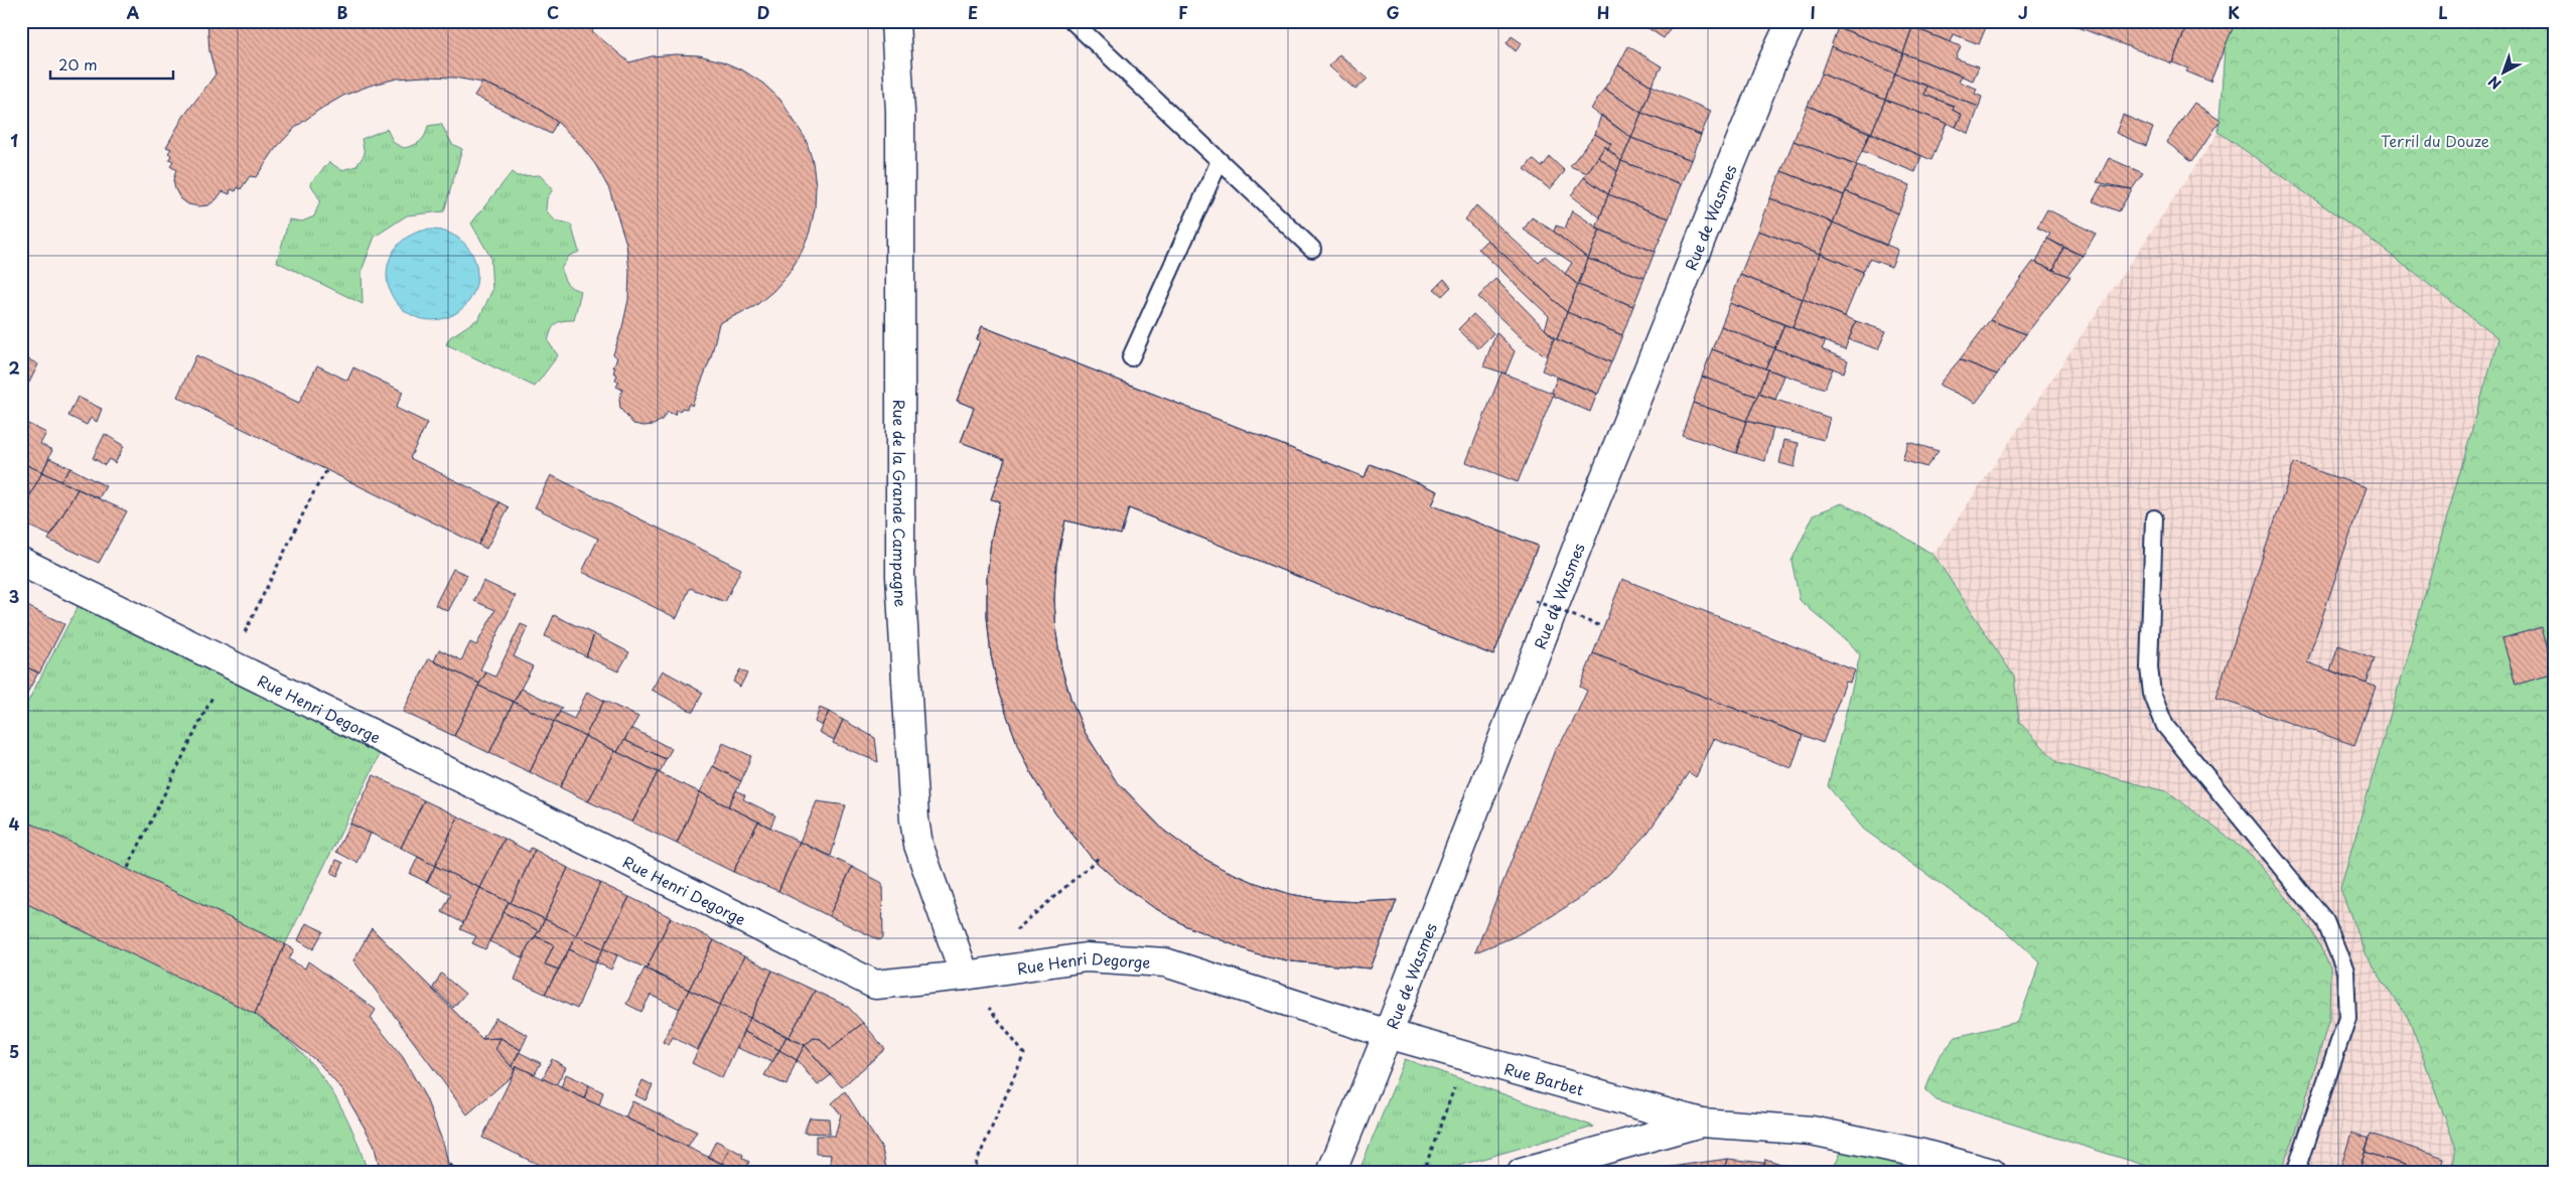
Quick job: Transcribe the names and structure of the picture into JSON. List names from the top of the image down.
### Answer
{
  "streets": {
    "street": [
      "Rue de Wasmes",
      "Rue de la Grande Campagne",
      "Rue Henri Degorge",
      "Rue Barbet"
    ]
  },
  "crossings": [
    ["Rue de Wasmes", "Rue Henri Degorge"],
    ["Rue de Wasmes", "Rue Barbet"],
    ["Rue de la Grande Campagne", "Rue Henri Degorge"],
    ["Rue Henri Degorge", "Rue Barbet"]
  ],
  "parks": ["Terril du Douze"],
  "scale_bar": "20 m",
  "north": "bottom left",
  "grid": {
    "columns": [
      "A",
      "B",
      "C",
      "D",
      "E",
      "F",
      "G",
      "H",
      "I",
      "J",
      "K",
      "L"
    ],
    "rows": [
      "1",
      "2",
      "3",
      "4",
      "5"
    ]
  }
}
